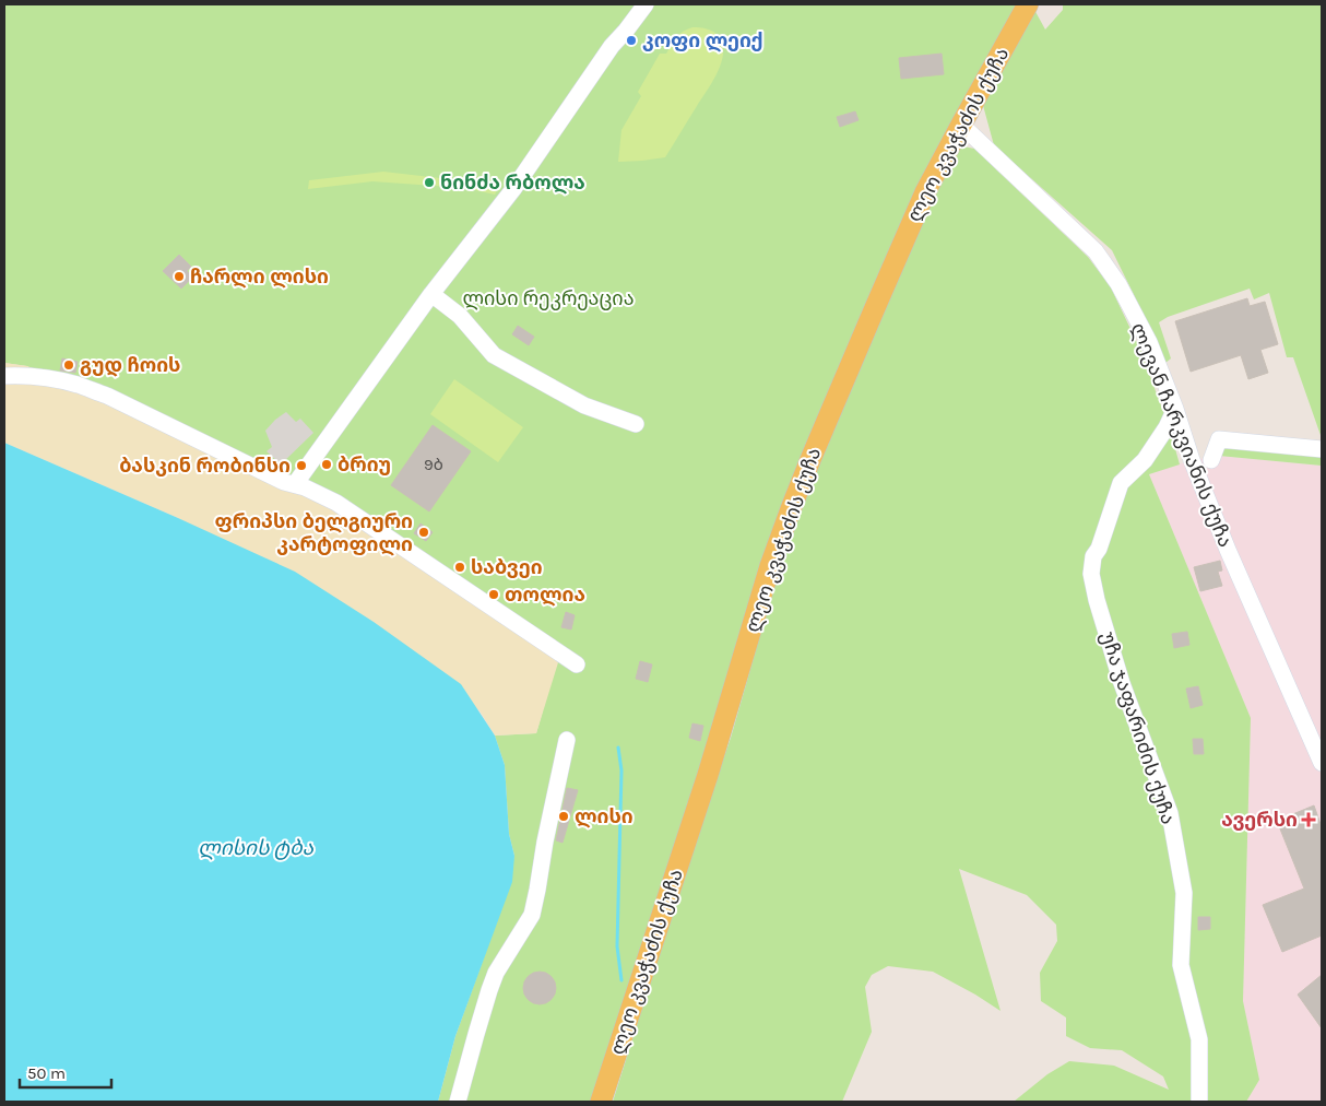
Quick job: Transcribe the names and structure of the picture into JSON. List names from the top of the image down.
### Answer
{
  "streets": {
    "main road": ["ლეო კვაჭაძის ქუჩა"],
    "street": ["ლევან ჩარკვიანის ქუჩა", "უჩა ჯაფარიძის ქუჩა"]
  },
  "crossings": [
    ["ლეო კვაჭაძის ქუჩა", "ლევან ჩარკვიანის ქუჩა"],
    ["ლევან ჩარკვიანის ქუჩა", "უჩა ჯაფარიძის ქუჩა"]
  ],
  "water": ["ლისის ტბა"],
  "parks": ["ლისი რეკრეაცია"],
  "places": {
    "other": [
      "კოფი ლეიქ",
      "ნინძა რბოლა",
      "ჩარლი ლისი",
      "გუდ ჩოის",
      "ბრიუ",
      "ბასკინ რობინსი",
      "ფრიპსი ბელგიური კარტოფილი",
      "საბვეი",
      "თოლია",
      "ლისი"
    ],
    "health": ["ავერსი"]
  },
  "house_numbers": ["9ბ"],
  "scale_bar": "50 m"
}
